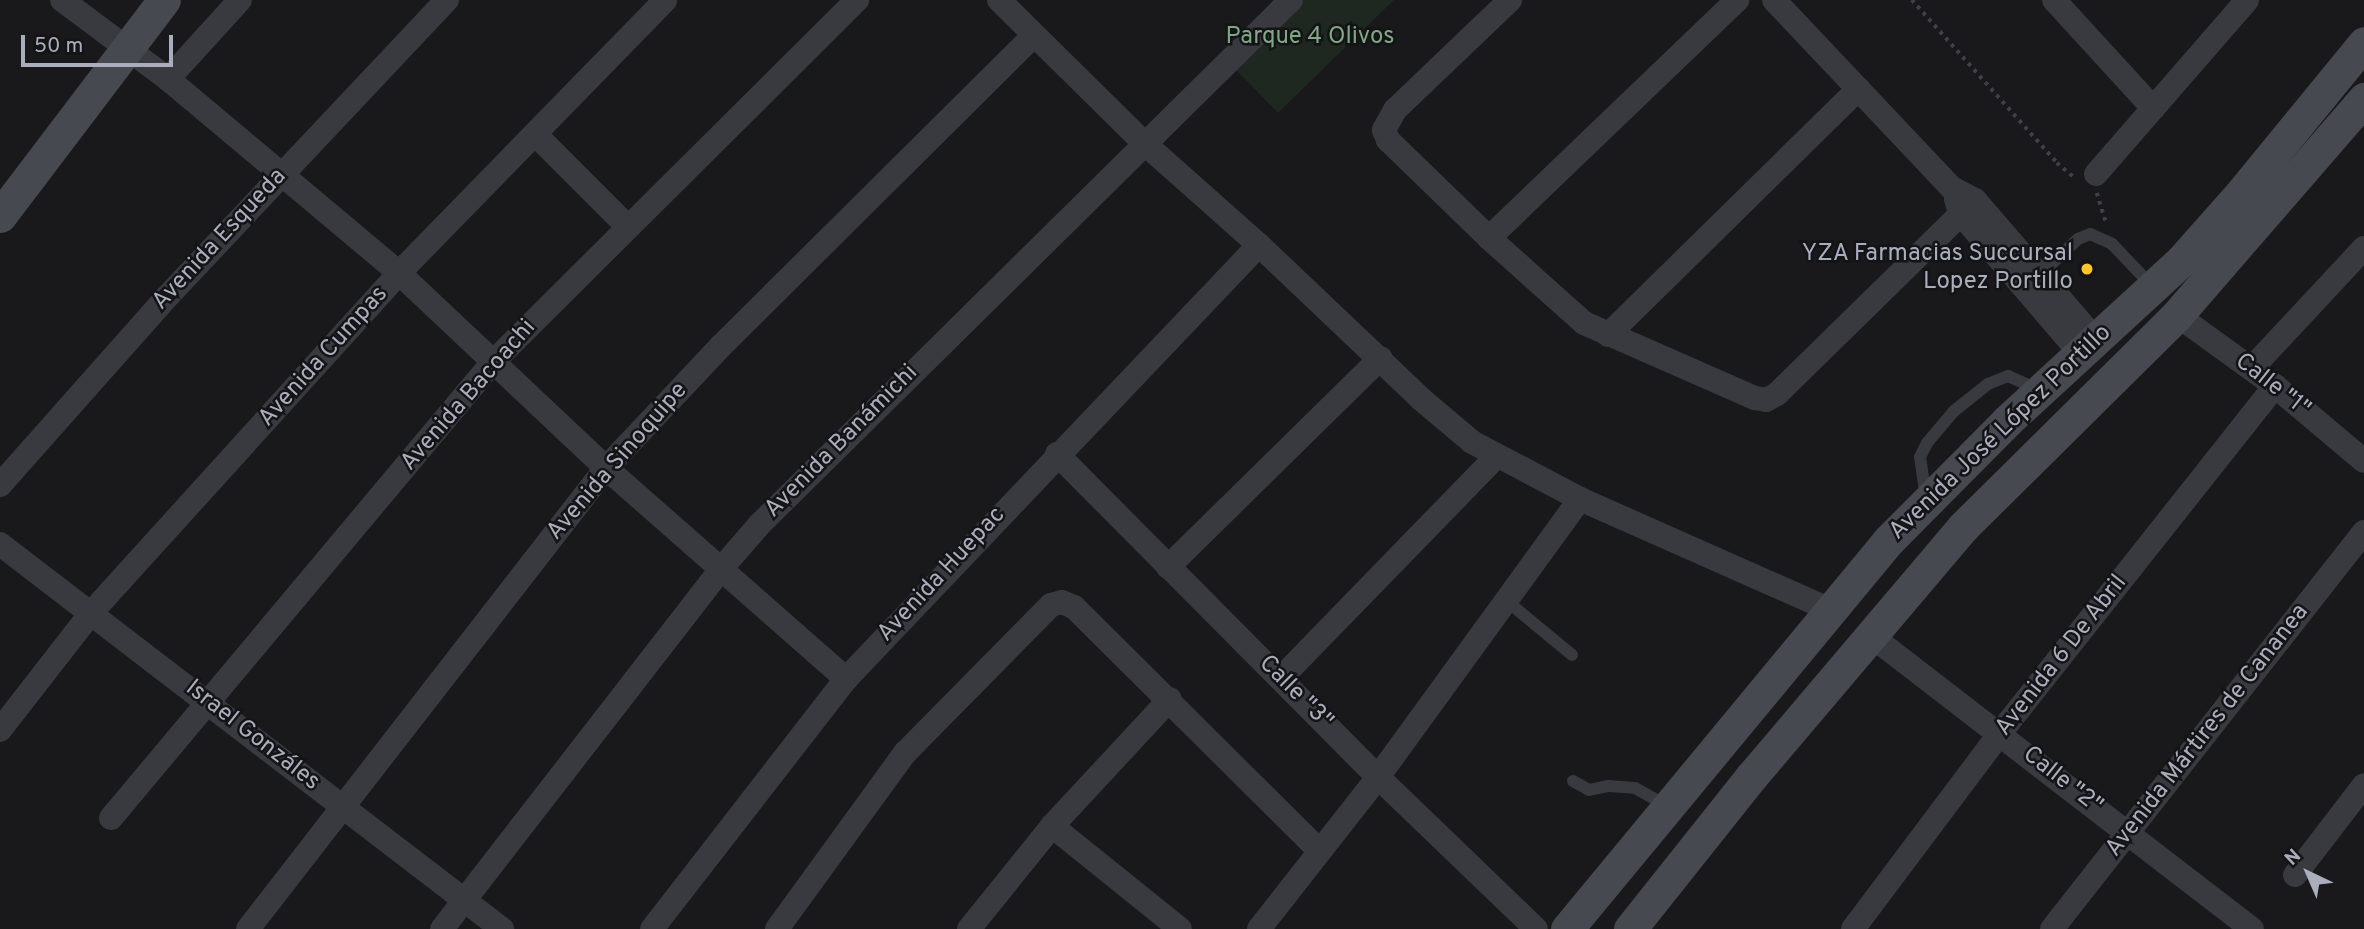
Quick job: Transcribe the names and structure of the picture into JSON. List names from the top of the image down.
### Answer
{
  "streets": {
    "main road": ["Avenida José López Portillo"],
    "street": [
      "Avenida Esqueda",
      "Avenida Cumpas",
      "Calle \"1\"",
      "Avenida Bacoachi",
      "Avenida Banámichi",
      "Avenida Sinoquipe",
      "Avenida Huepac",
      "Avenida 6 De Abril",
      "Calle \"3\"",
      "Avenida Mártires de Cananea",
      "Israel Gonzáles",
      "Calle \"2\""
    ]
  },
  "crossings": [
    ["Avenida Cumpas", "Israel Gonzáles"],
    ["Calle \"1\"", "Avenida José López Portillo"],
    ["Calle \"1\"", "Avenida 6 De Abril"],
    ["Avenida Bacoachi", "Israel Gonzáles"],
    ["Avenida José López Portillo", "Calle \"2\""],
    ["Avenida Banámichi", "Israel Gonzáles"],
    ["Avenida Sinoquipe", "Israel Gonzáles"],
    ["Avenida Huepac", "Calle \"3\""],
    ["Avenida 6 De Abril", "Calle \"2\""],
    ["Avenida Mártires de Cananea", "Calle \"2\""]
  ],
  "parks": ["Parque 4 Olivos"],
  "places": ["YZA Farmacias Succursal Lopez Portillo"],
  "scale_bar": "50 m",
  "north": "top left"
}
